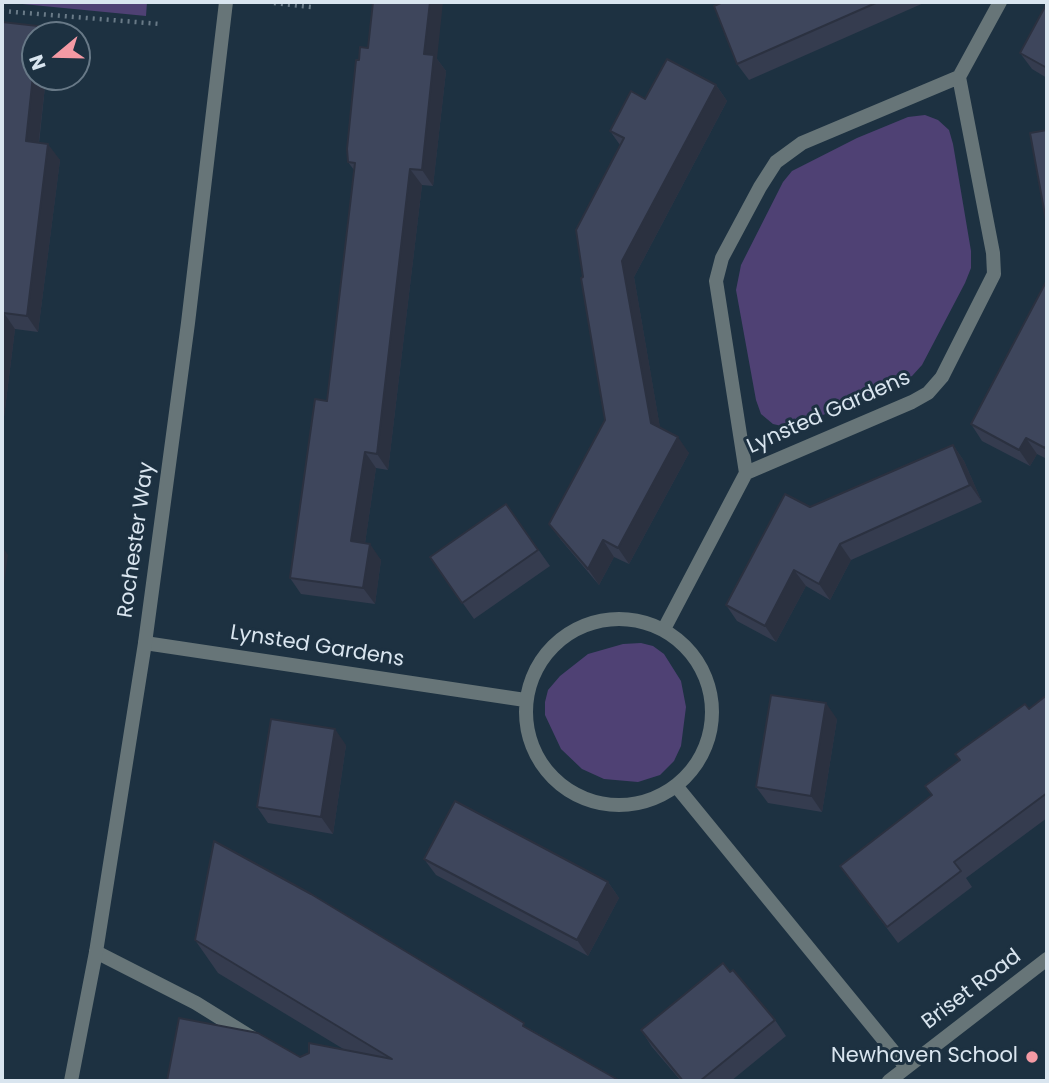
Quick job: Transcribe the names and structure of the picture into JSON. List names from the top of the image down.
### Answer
{
  "streets": {
    "street": ["Lynsted Gardens", "Rochester Way", "Briset Road"]
  },
  "crossings": [
    ["Lynsted Gardens", "Rochester Way"]
  ],
  "places": ["Newhaven School"],
  "north": "left"
}
